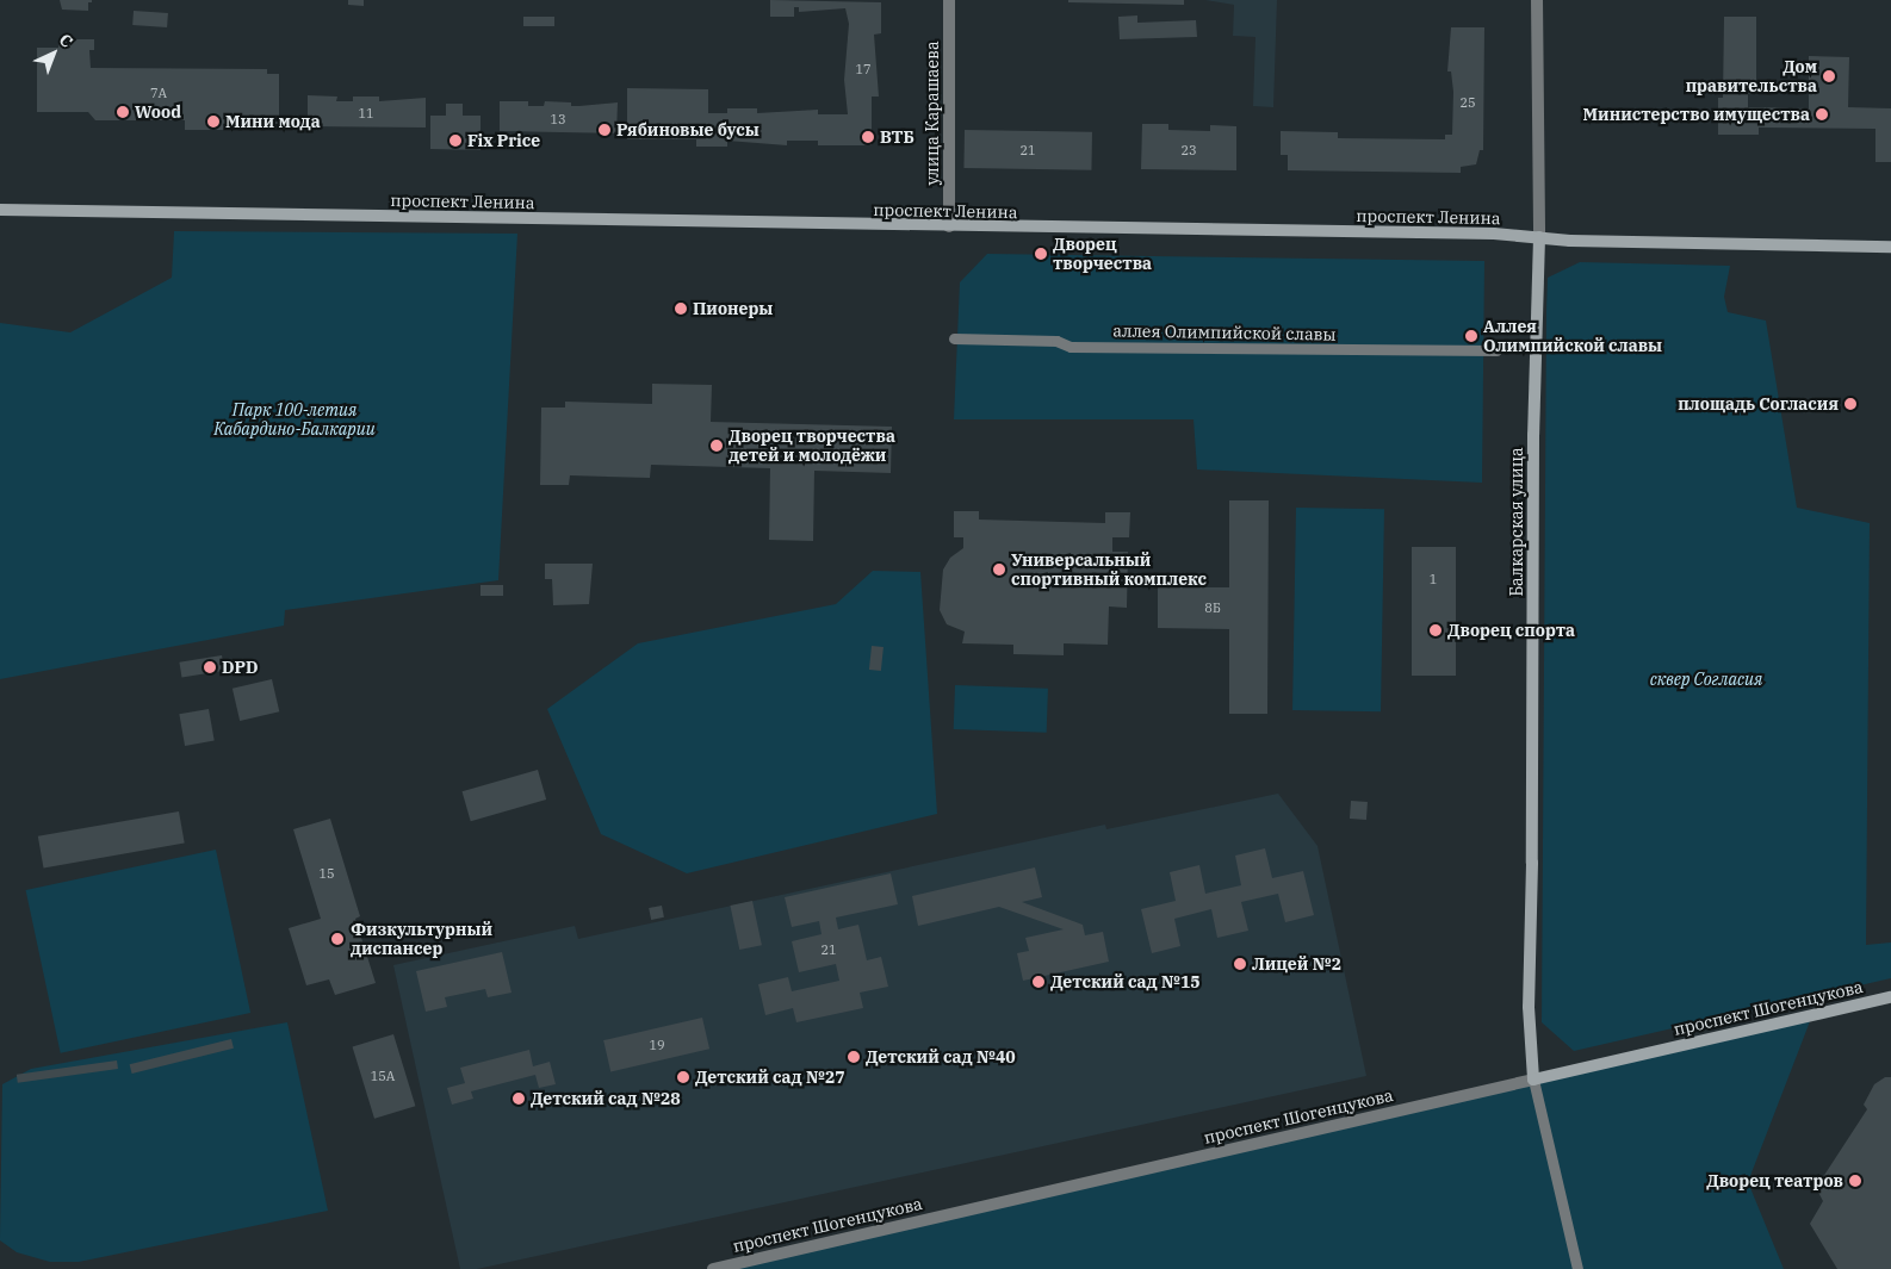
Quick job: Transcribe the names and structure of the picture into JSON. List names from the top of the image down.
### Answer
{
  "streets": {
    "main road": ["проспект Ленина", "Балкарская улица", "проспект Шогенцукова"],
    "street": ["улица Карашаева", "аллея Олимпийской славы"]
  },
  "crossings": [
    ["улица Карашаева", "проспект Ленина"],
    ["проспект Ленина", "Балкарская улица"],
    ["Балкарская улица", "проспект Шогенцукова"]
  ],
  "parks": ["Парк 100-летия Кабардино-Балкарии", "сквер Согласия"],
  "places": [
    "Дом правительства",
    "Wood",
    "Министерство имущества",
    "Мини мода",
    "Рябиновые бусы",
    "ВТБ",
    "Fix Price",
    "Дворец творчества",
    "Пионеры",
    "Аллея Олимпийской славы",
    "площадь Согласия",
    "Дворец творчества детей и молодёжи",
    "Универсальный спортивный комплекс",
    "Дворец спорта",
    "DPD",
    "Физкультурный диспансер",
    "Лицей №2",
    "Детский сад №15",
    "Детский сад №40",
    "Детский сад №27",
    "Детский сад №28",
    "Дворец театров"
  ],
  "house_numbers": [
    "17",
    "7А",
    "25",
    "11",
    "13",
    "21",
    "23",
    "1",
    "8Б",
    "15",
    "21",
    "19",
    "15А"
  ],
  "north": "top right"
}
